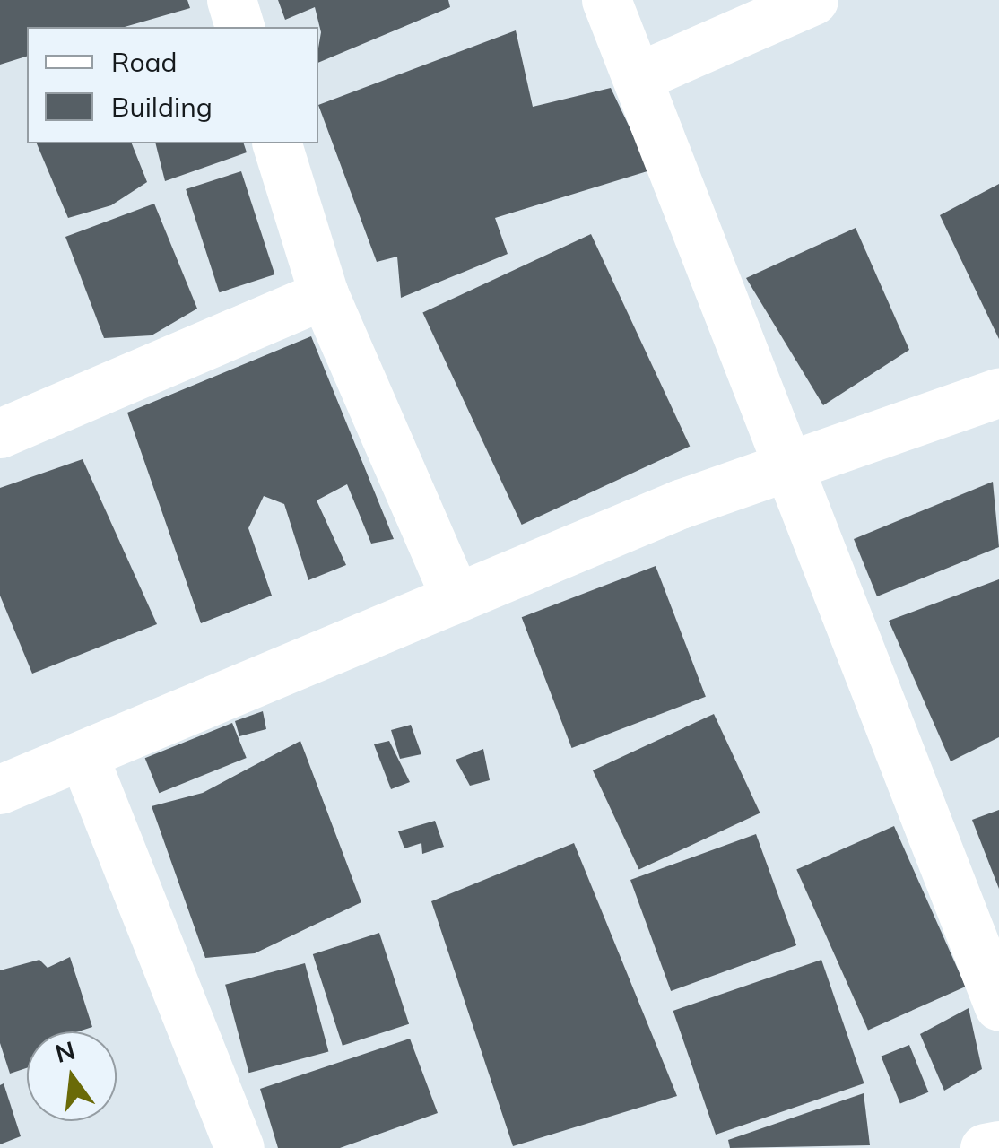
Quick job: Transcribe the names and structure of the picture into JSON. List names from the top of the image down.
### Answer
{
  "legend": ["Road", "Building"],
  "north": "top"
}
